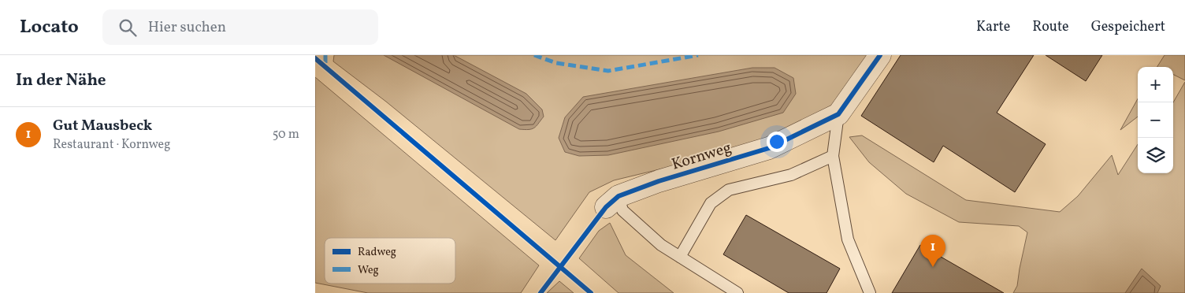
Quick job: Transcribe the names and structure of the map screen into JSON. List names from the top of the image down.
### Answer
{
  "streets": {
    "street": ["Kornweg"]
  },
  "legend": ["Radweg", "Weg"],
  "page": {
    "header": "Locato",
    "search": "Hier suchen",
    "nav": ["Karte", "Route", "Gespeichert"],
    "heading": "In der Nähe",
    "map_buttons": ["+", "−"],
    "list": [
      {
        "mark": "1",
        "name": "Gut Mausbeck",
        "note": "Restaurant · Kornweg",
        "value": "50 m"
      }
    ],
    "pins": "1"
  }
}
